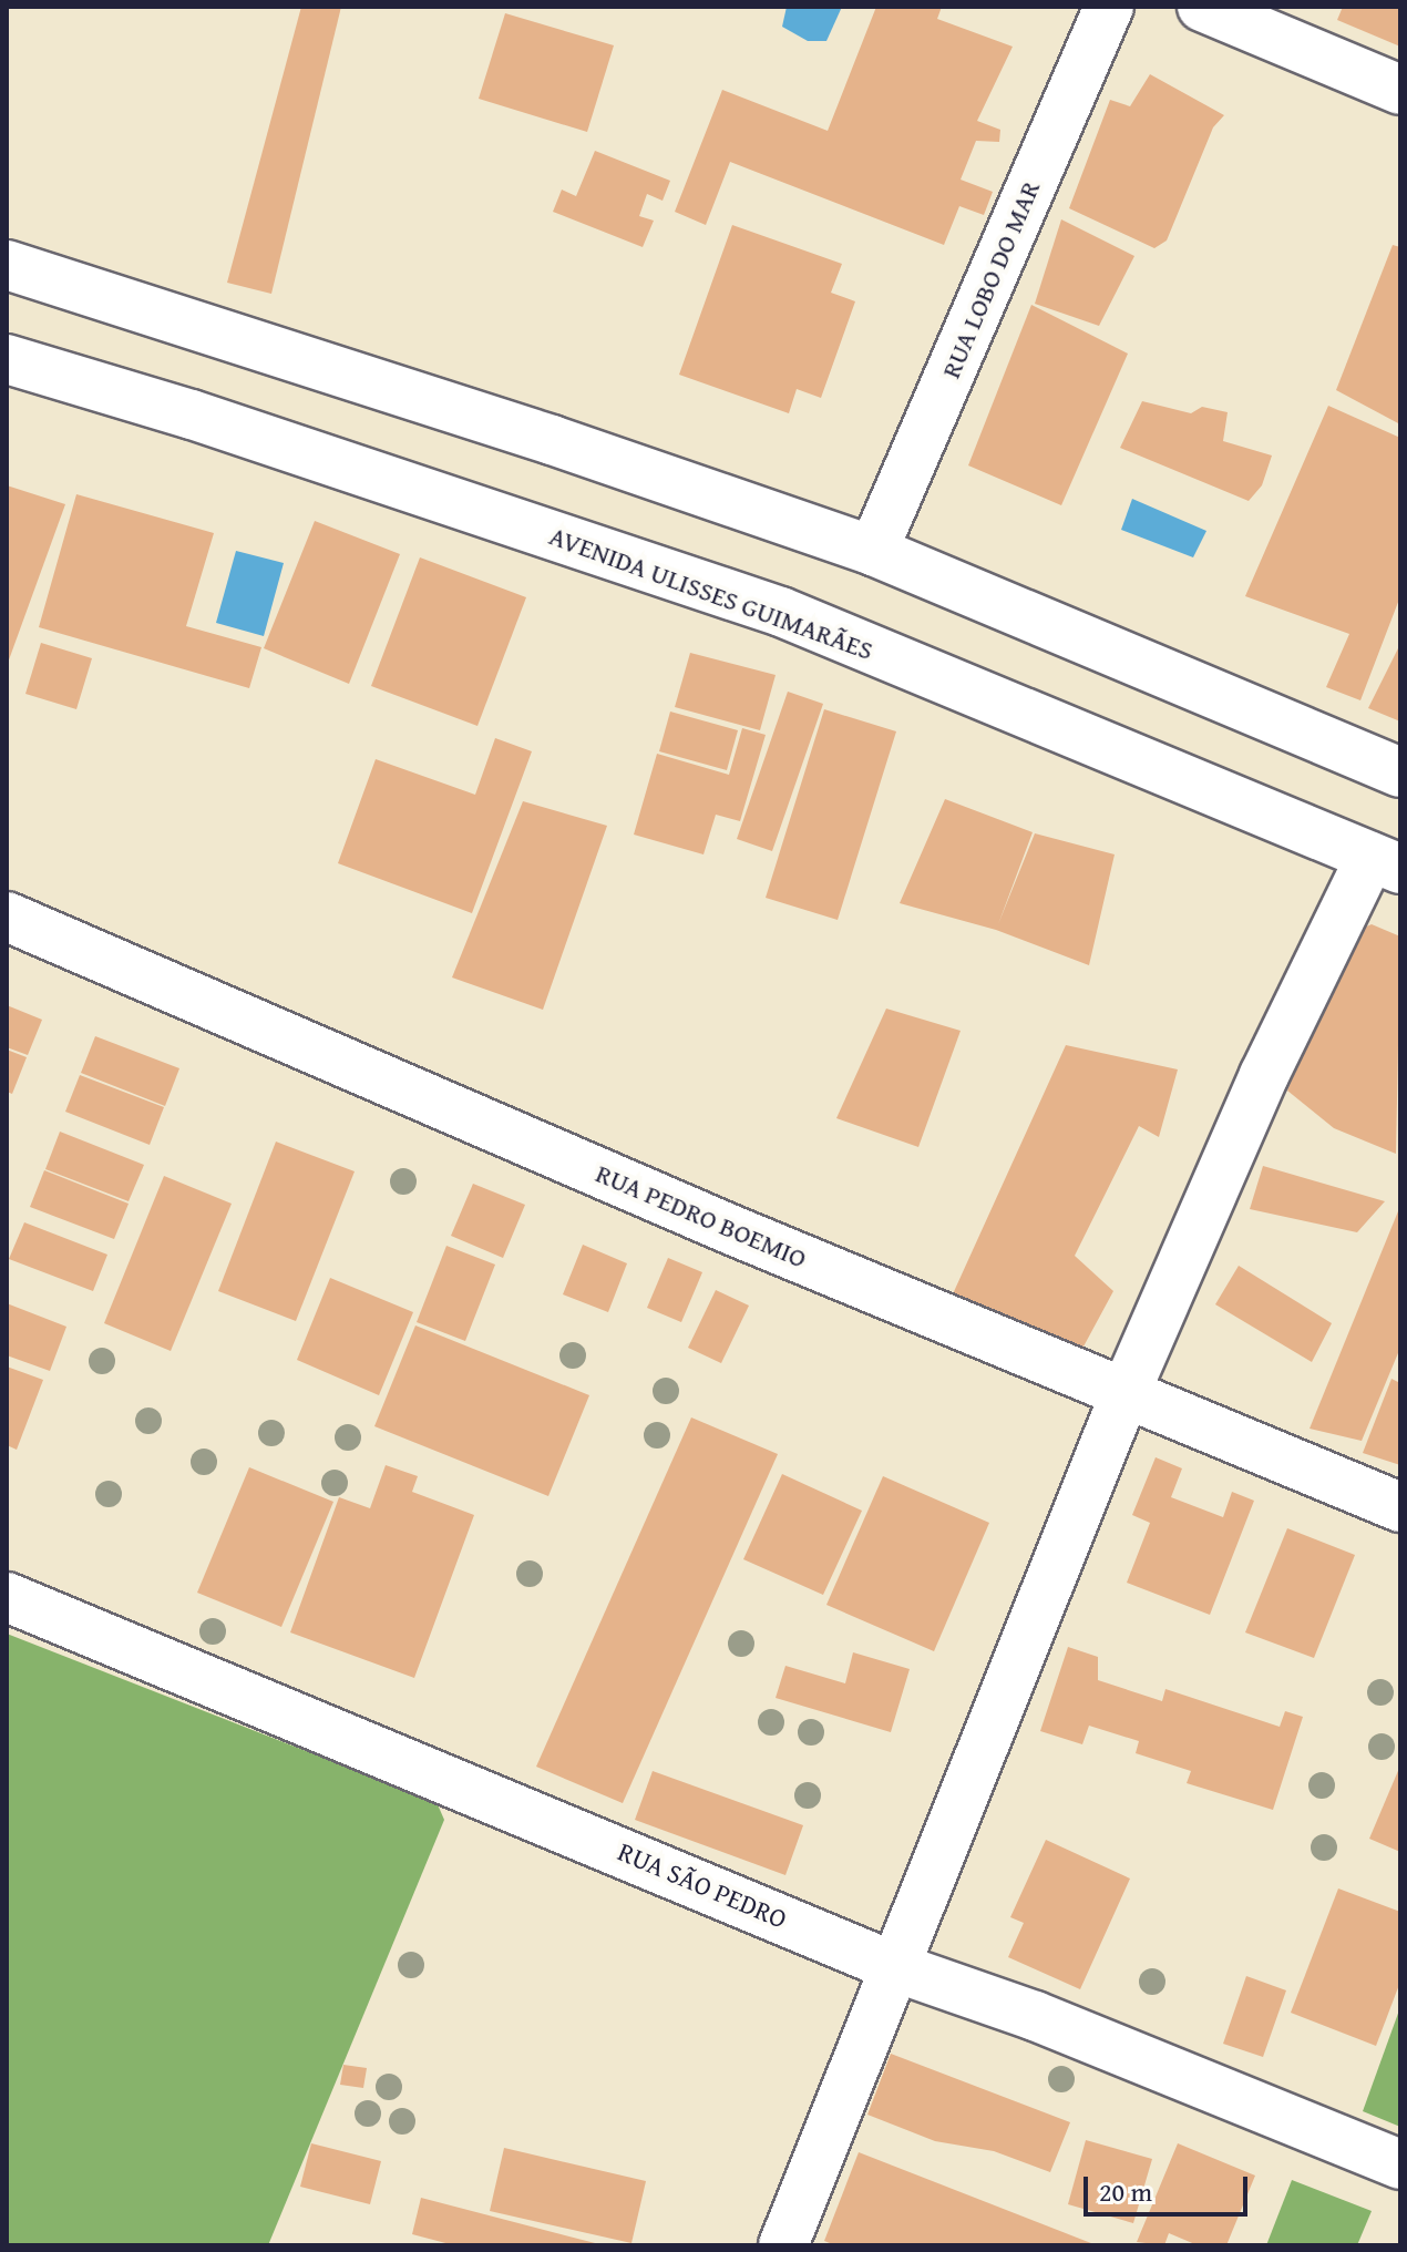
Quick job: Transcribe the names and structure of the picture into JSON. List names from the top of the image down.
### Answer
{
  "streets": {
    "street": [
      "RUA LOBO DO MAR",
      "AVENIDA ULISSES GUIMARÃES",
      "RUA PEDRO BOEMIO",
      "RUA SÃO PEDRO"
    ]
  },
  "scale_bar": "20 m"
}
